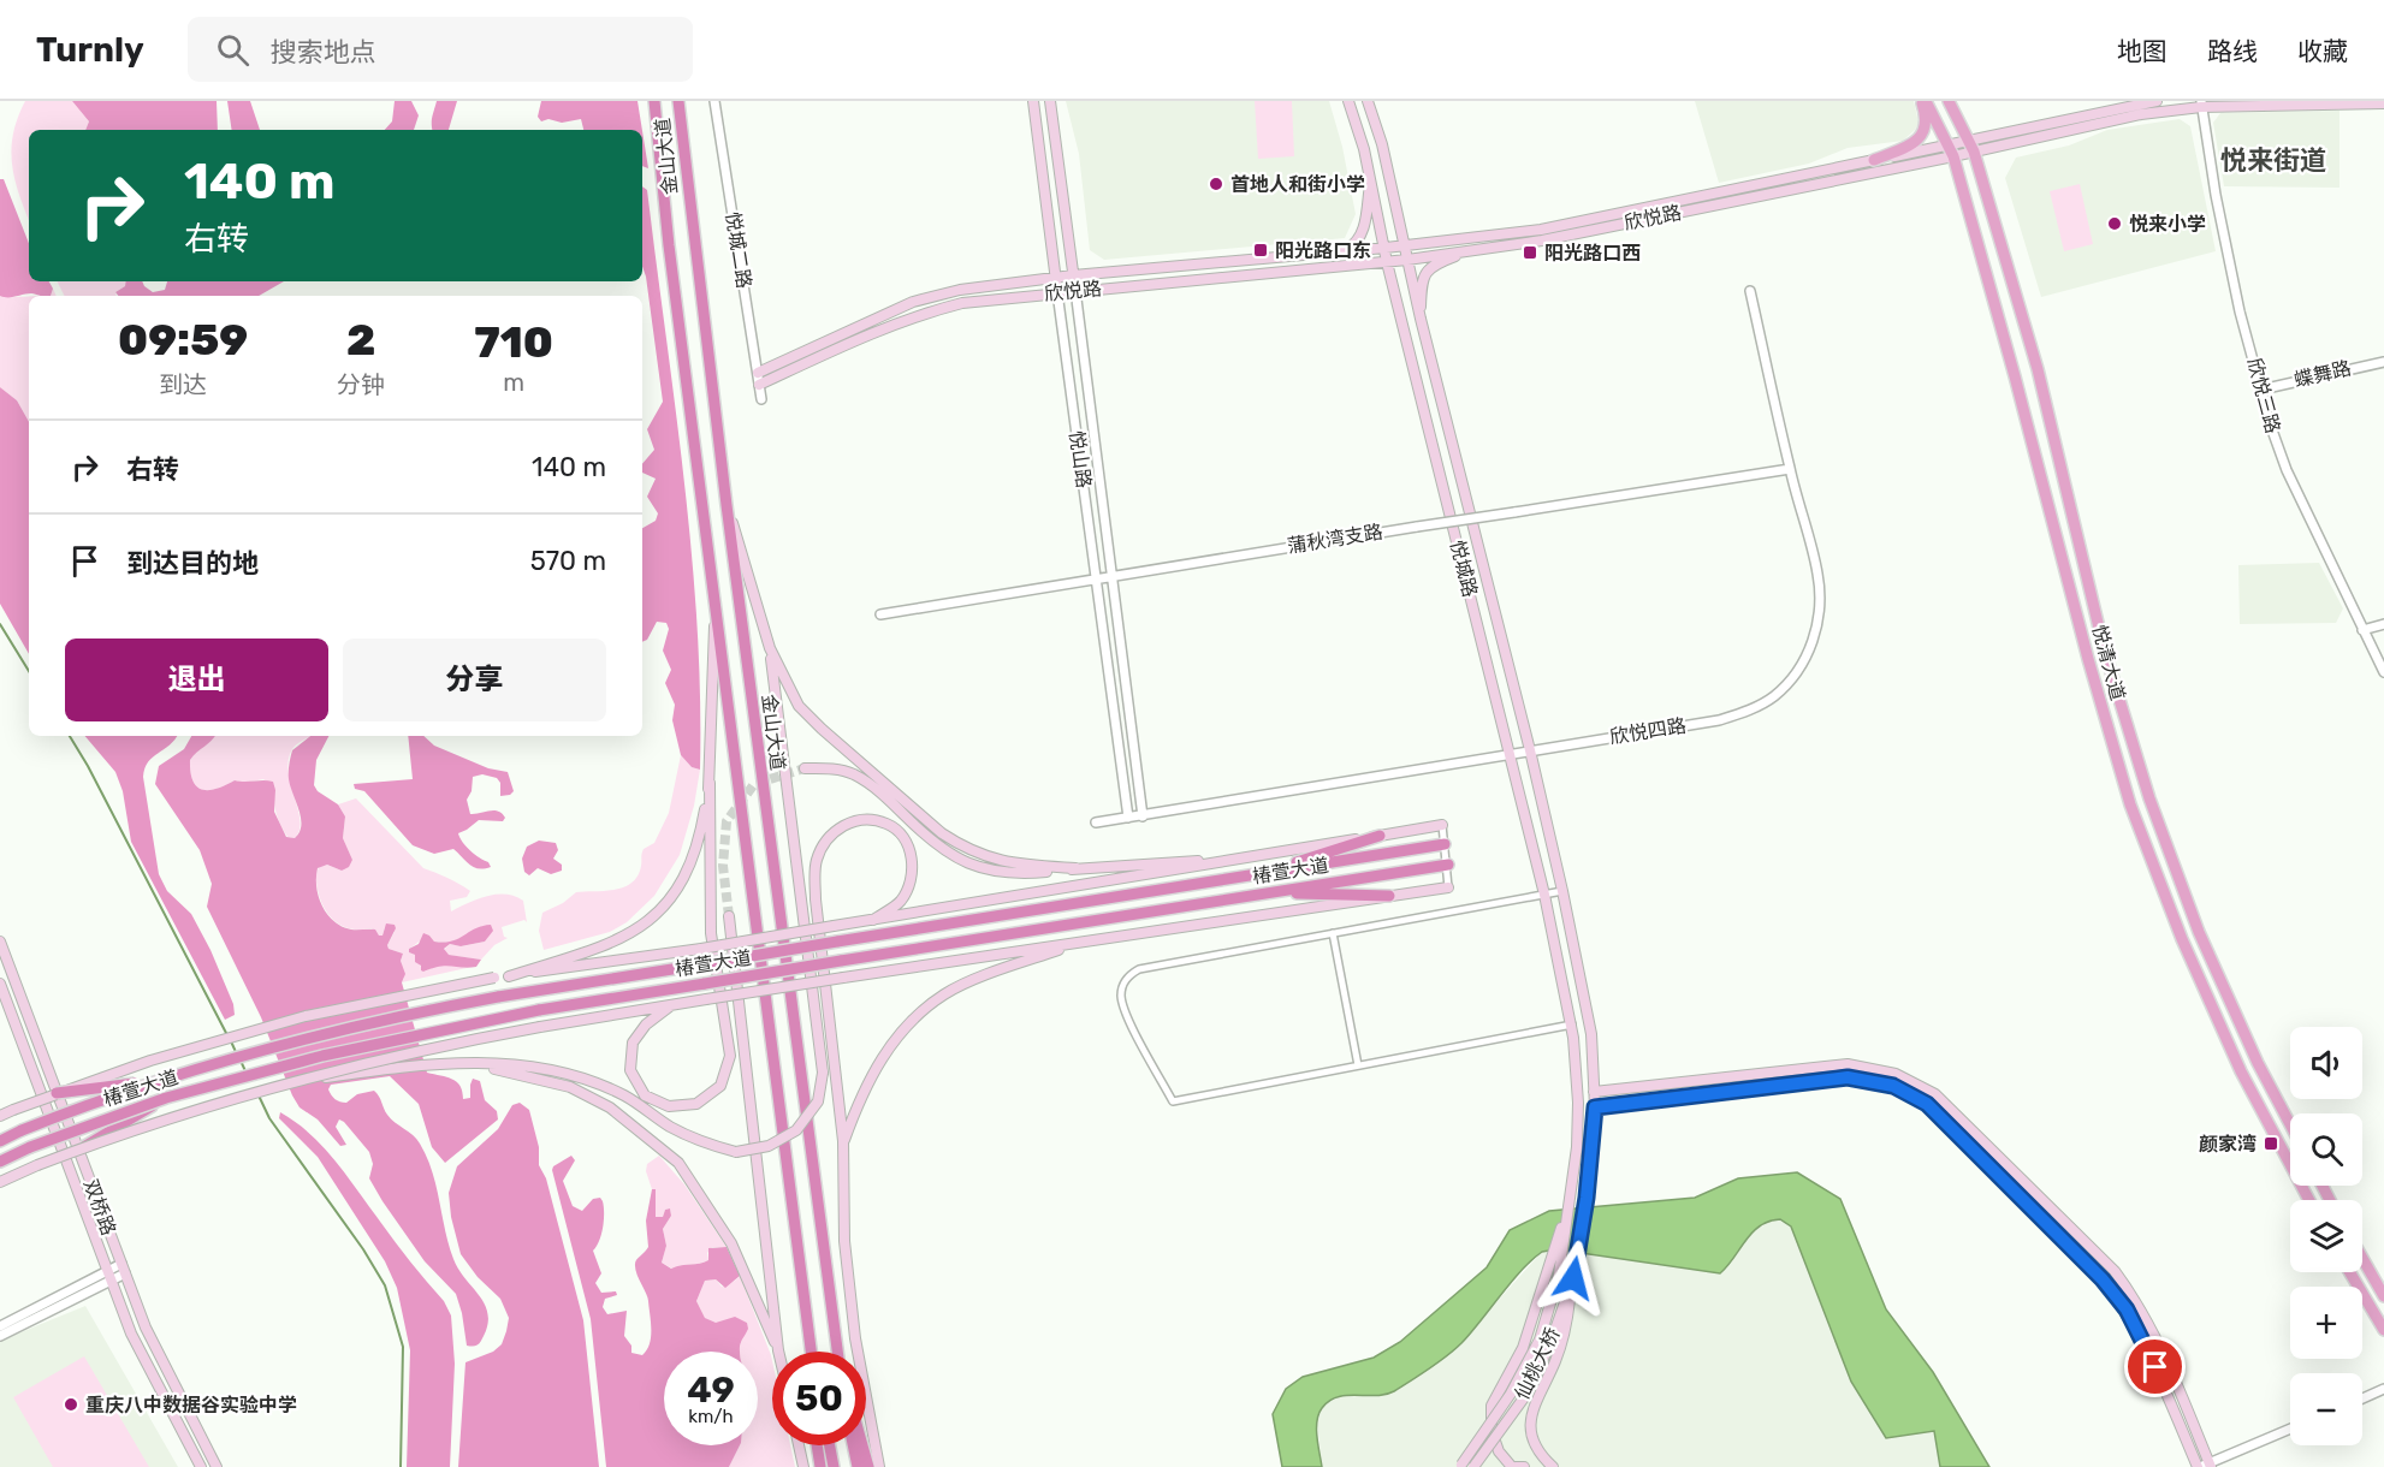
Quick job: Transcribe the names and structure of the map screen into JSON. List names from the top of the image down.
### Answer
{
  "streets": {
    "highway": ["金山大道", "椿萱大道"],
    "main road": [
      "欣悦路",
      "悦山路",
      "悦城路",
      "悦清大道",
      "双桥路",
      "仙桃大桥"
    ],
    "street": [
      "悦城二路",
      "蝶舞路",
      "欣悦三路",
      "蒲秋湾支路",
      "欣悦四路"
    ]
  },
  "crossings": [
    ["欣悦路", "悦城二路"],
    ["欣悦路", "欣悦三路"],
    ["欣悦路", "悦山路"],
    ["欣悦路", "悦城路"],
    ["欣悦路", "悦清大道"],
    ["蝶舞路", "欣悦三路"],
    ["悦山路", "蒲秋湾支路"],
    ["悦山路", "欣悦四路"],
    ["蒲秋湾支路", "欣悦四路"],
    ["悦城路", "欣悦四路"],
    ["悦城路", "仙桃大桥"]
  ],
  "districts": ["悦来街道"],
  "places": {
    "other": ["首地人和街小学", "悦来小学", "重庆八中数据谷实验中学"],
    "transit": ["阳光路口东", "阳光路口西", "颜家湾"]
  },
  "page": {
    "header": "Turnly",
    "search": "搜索地点",
    "nav": ["地图", "路线", "收藏"],
    "turn": ["140 m", "右转"],
    "eta": [
      "09:59",
      "到达",
      "2",
      "分钟",
      "710",
      "m"
    ],
    "list": [
      {
        "name": "右转",
        "value": "140 m"
      },
      {
        "name": "到达目的地",
        "value": "570 m"
      }
    ],
    "buttons": ["退出", "分享"],
    "map_buttons": ["+", "−"],
    "speed": "49 km/h",
    "limit": "50"
  }
}
